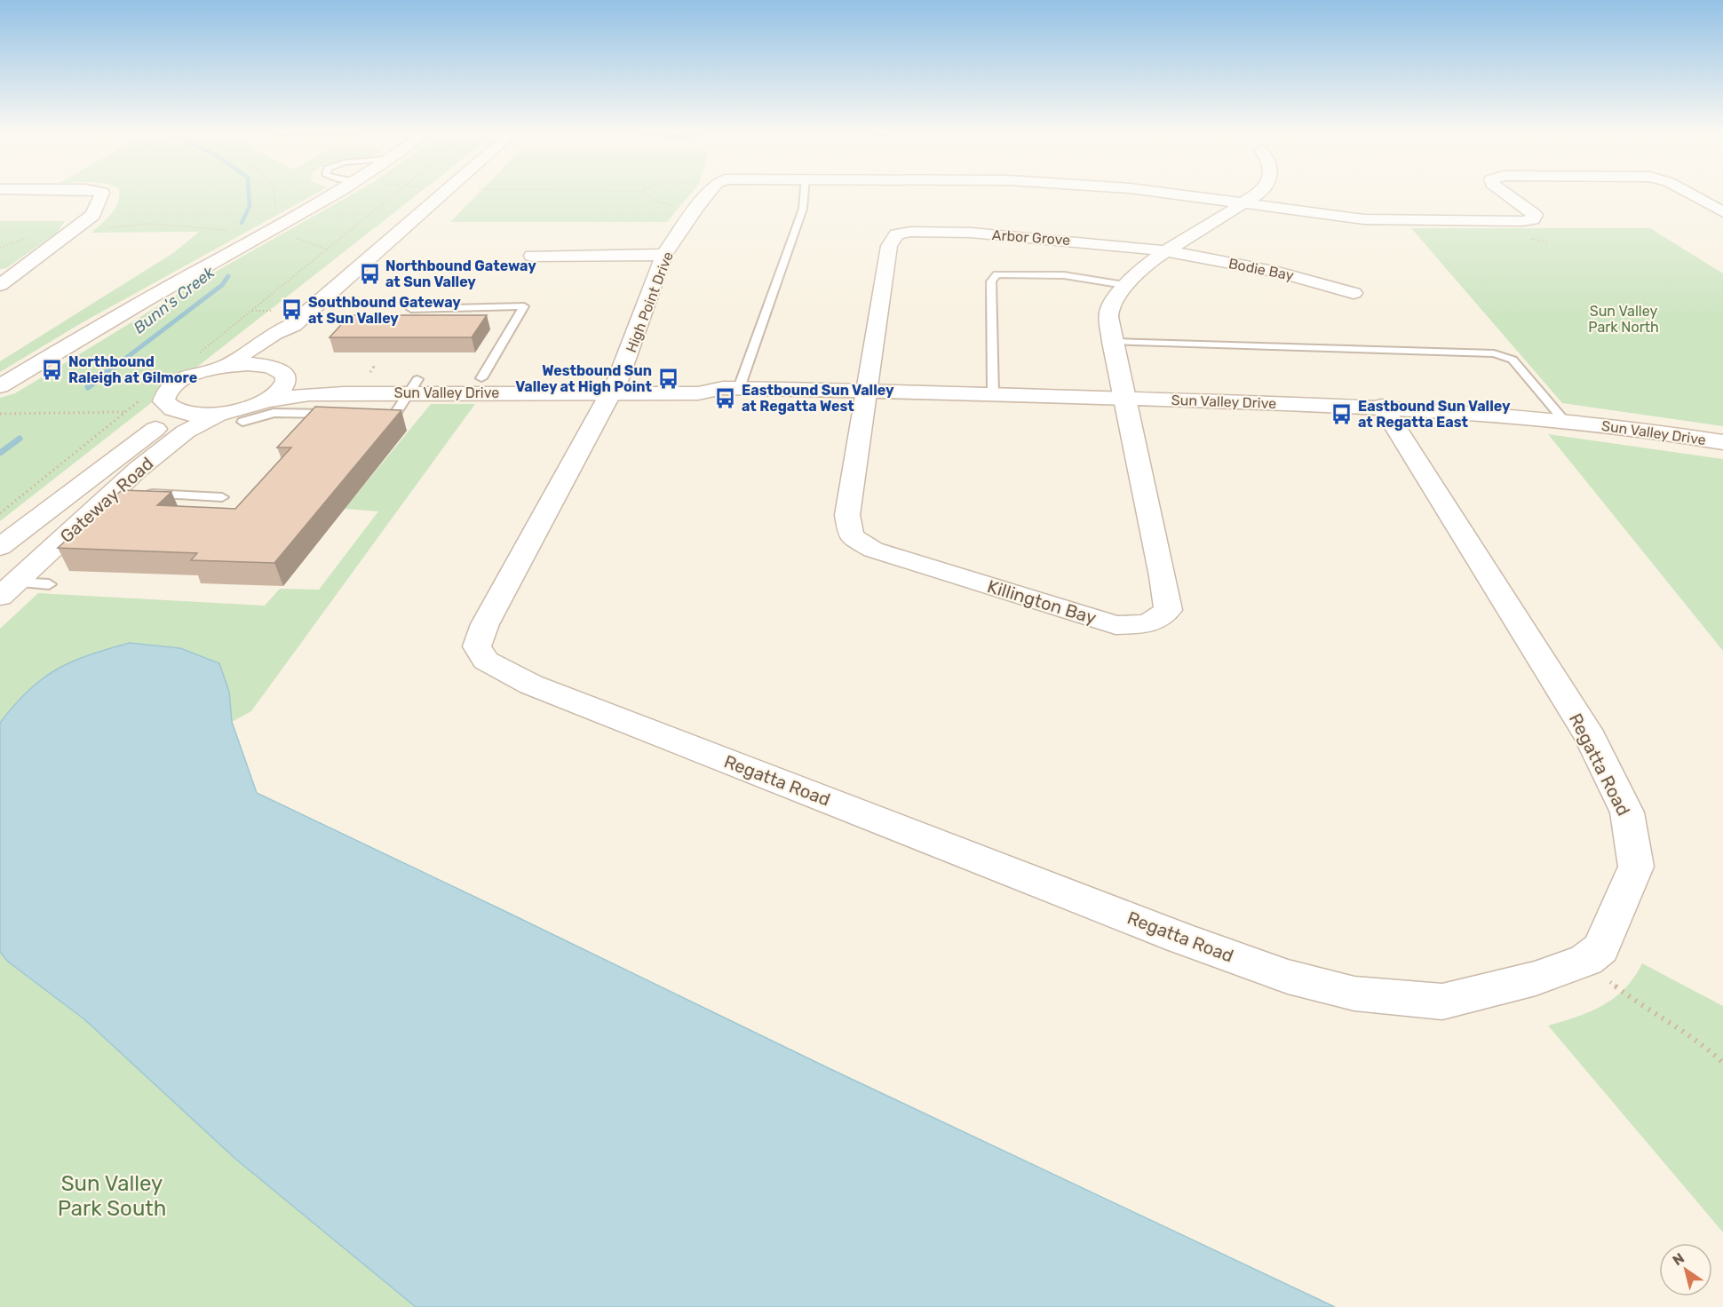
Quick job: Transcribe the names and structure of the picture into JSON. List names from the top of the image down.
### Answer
{
  "streets": {
    "street": [
      "Arbor Grove",
      "Bodie Bay",
      "High Point Drive",
      "Sun Valley Drive",
      "Gateway Road",
      "Killington Bay",
      "Regatta Road"
    ]
  },
  "crossings": [
    ["Arbor Grove", "Bodie Bay"],
    ["Arbor Grove", "Sun Valley Drive"],
    ["Arbor Grove", "Killington Bay"],
    ["High Point Drive", "Sun Valley Drive"],
    ["High Point Drive", "Regatta Road"],
    ["Sun Valley Drive", "Gateway Road"],
    ["Sun Valley Drive", "Killington Bay"],
    ["Sun Valley Drive", "Regatta Road"]
  ],
  "water": ["Bunn's Creek"],
  "parks": ["Sun Valley Park North", "Sun Valley Park South"],
  "places": {
    "bus stop": [
      "Northbound Gateway at Sun Valley",
      "Southbound Gateway at Sun Valley",
      "Northbound Raleigh at Gilmore",
      "Westbound Sun Valley at High Point",
      "Eastbound Sun Valley at Regatta West",
      "Eastbound Sun Valley at Regatta East"
    ]
  },
  "north": "top left"
}
